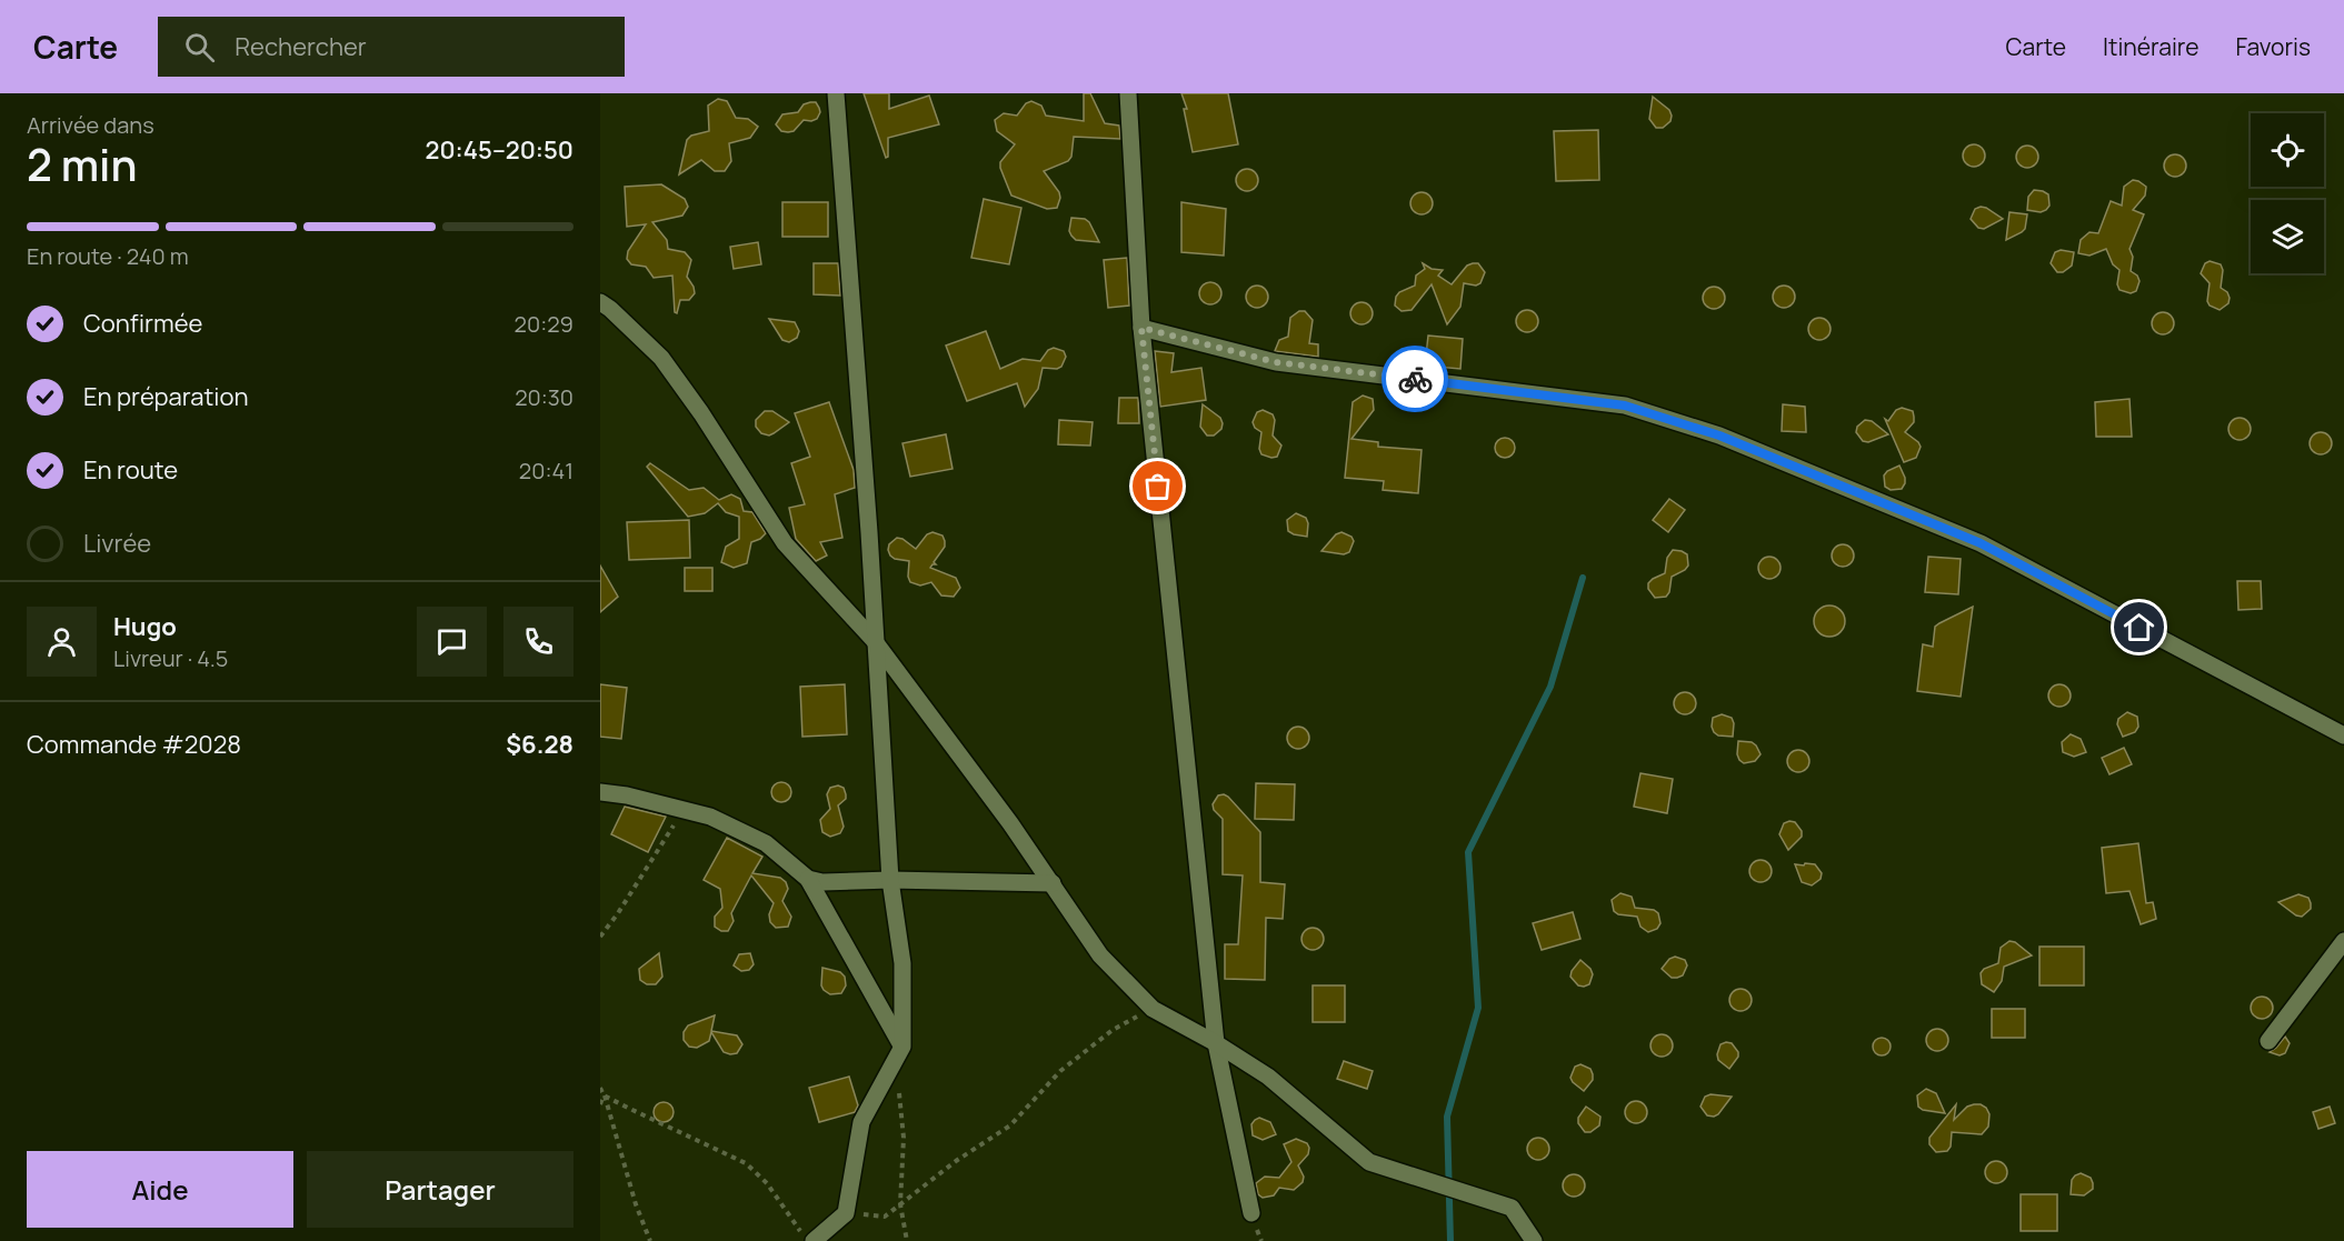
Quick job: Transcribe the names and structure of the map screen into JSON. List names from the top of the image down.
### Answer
{
  "page": {
    "header": "Carte",
    "search": "Rechercher",
    "nav": ["Carte", "Itinéraire", "Favoris"],
    "heading": ["2 min", "Arrivée dans", "20:45–20:50"],
    "panel": [
      "Hugo",
      "Livreur · 4.5",
      "Commande #2028",
      "$6.28"
    ],
    "bar": "En route · 240 m",
    "list": [
      ["Confirmée", "20:29"],
      ["En préparation", "20:30"],
      ["En route", "20:41"],
      "Livrée"
    ],
    "buttons": ["Aide", "Partager"]
  }
}
